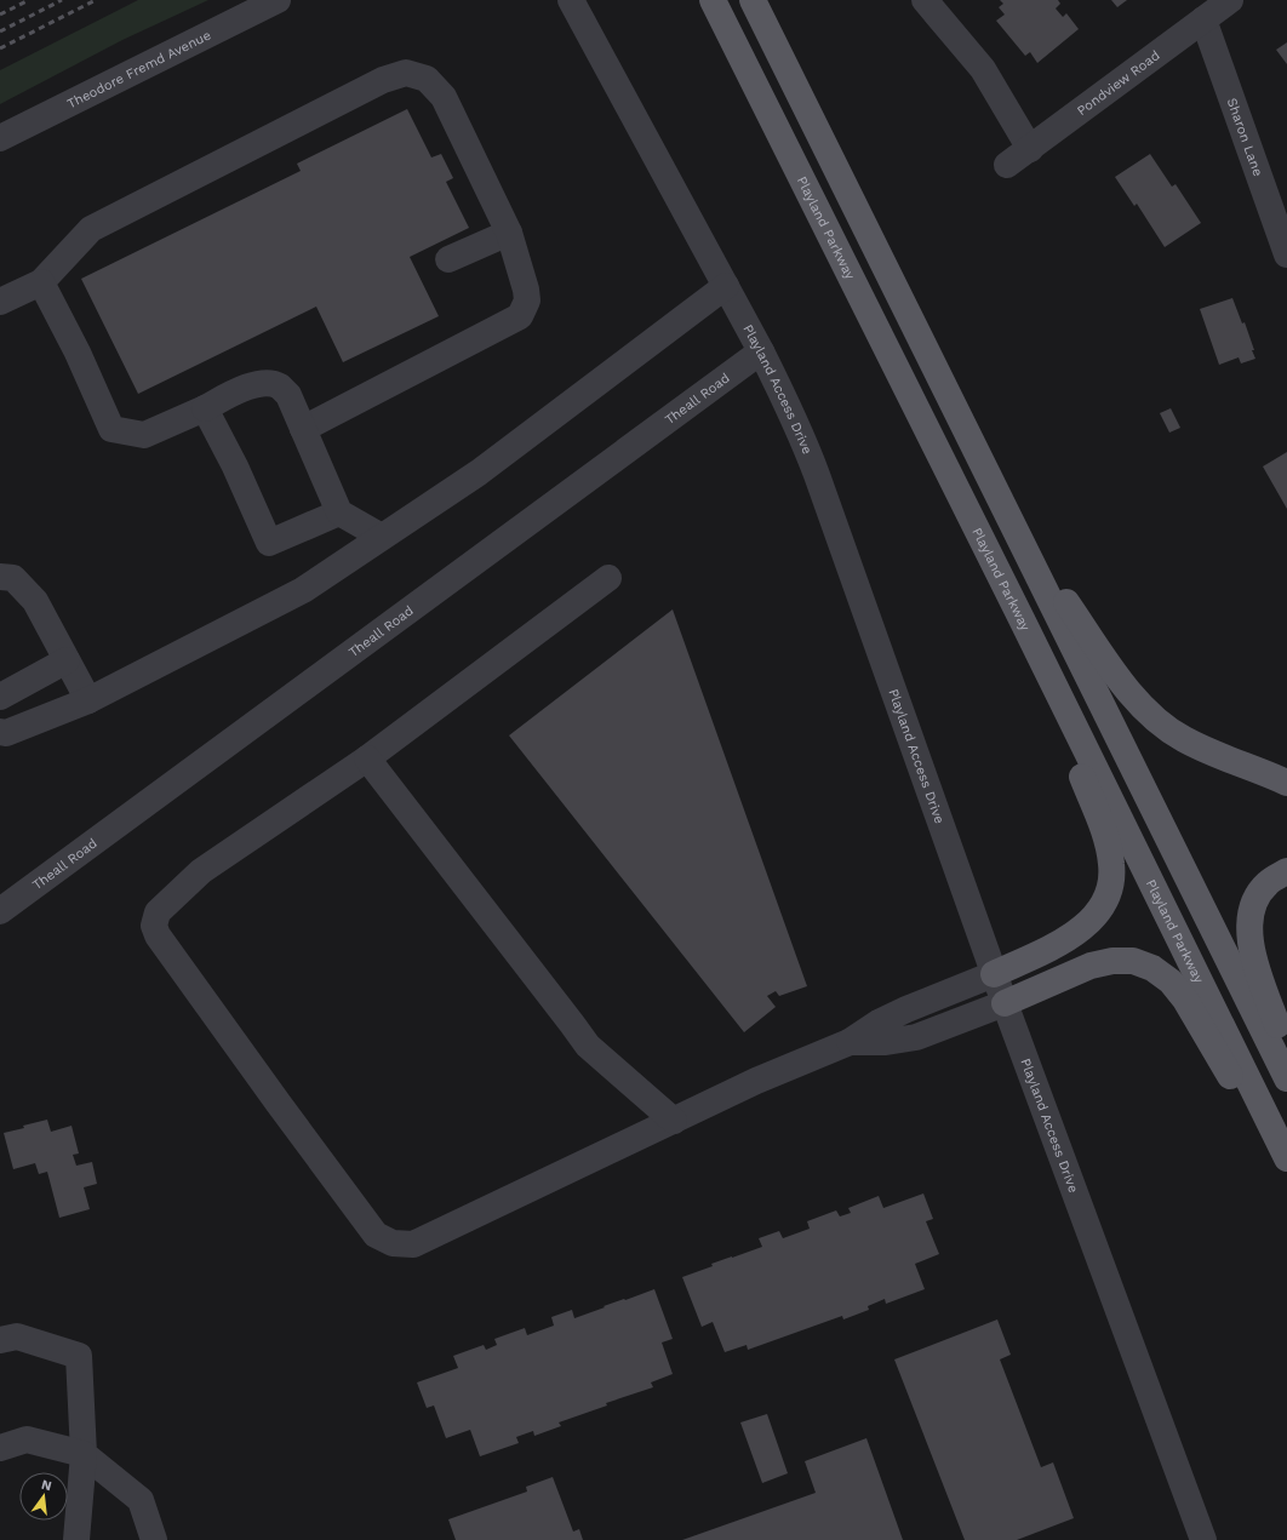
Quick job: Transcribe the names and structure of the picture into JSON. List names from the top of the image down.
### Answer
{
  "streets": {
    "main road": ["Playland Parkway"],
    "street": [
      "Theodore Fremd Avenue",
      "Pondview Road",
      "Sharon Lane",
      "Playland Access Drive",
      "Theall Road"
    ]
  },
  "crossings": [
    ["Pondview Road", "Sharon Lane"],
    ["Playland Access Drive", "Theall Road"]
  ],
  "north": "top"
}
